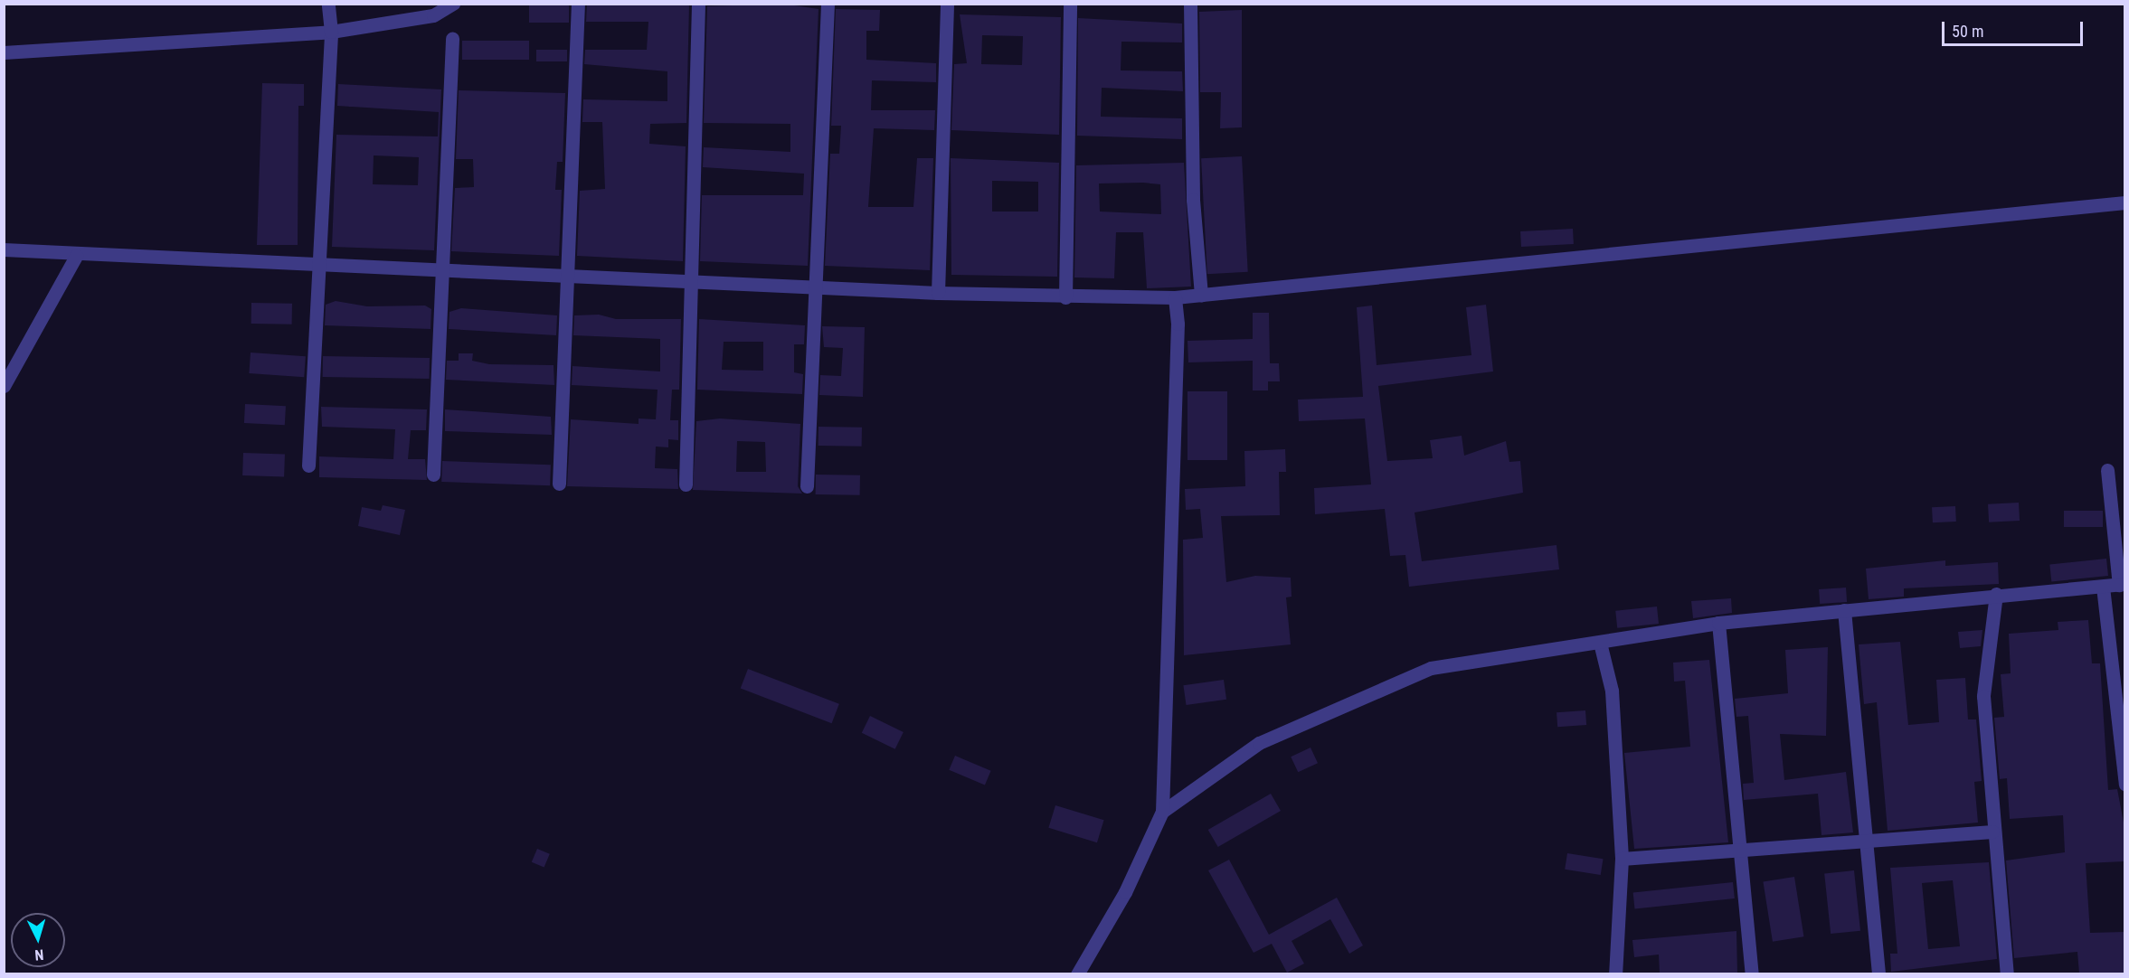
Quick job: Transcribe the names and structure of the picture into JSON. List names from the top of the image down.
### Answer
{
  "scale_bar": "50 m",
  "north": "bottom"
}
